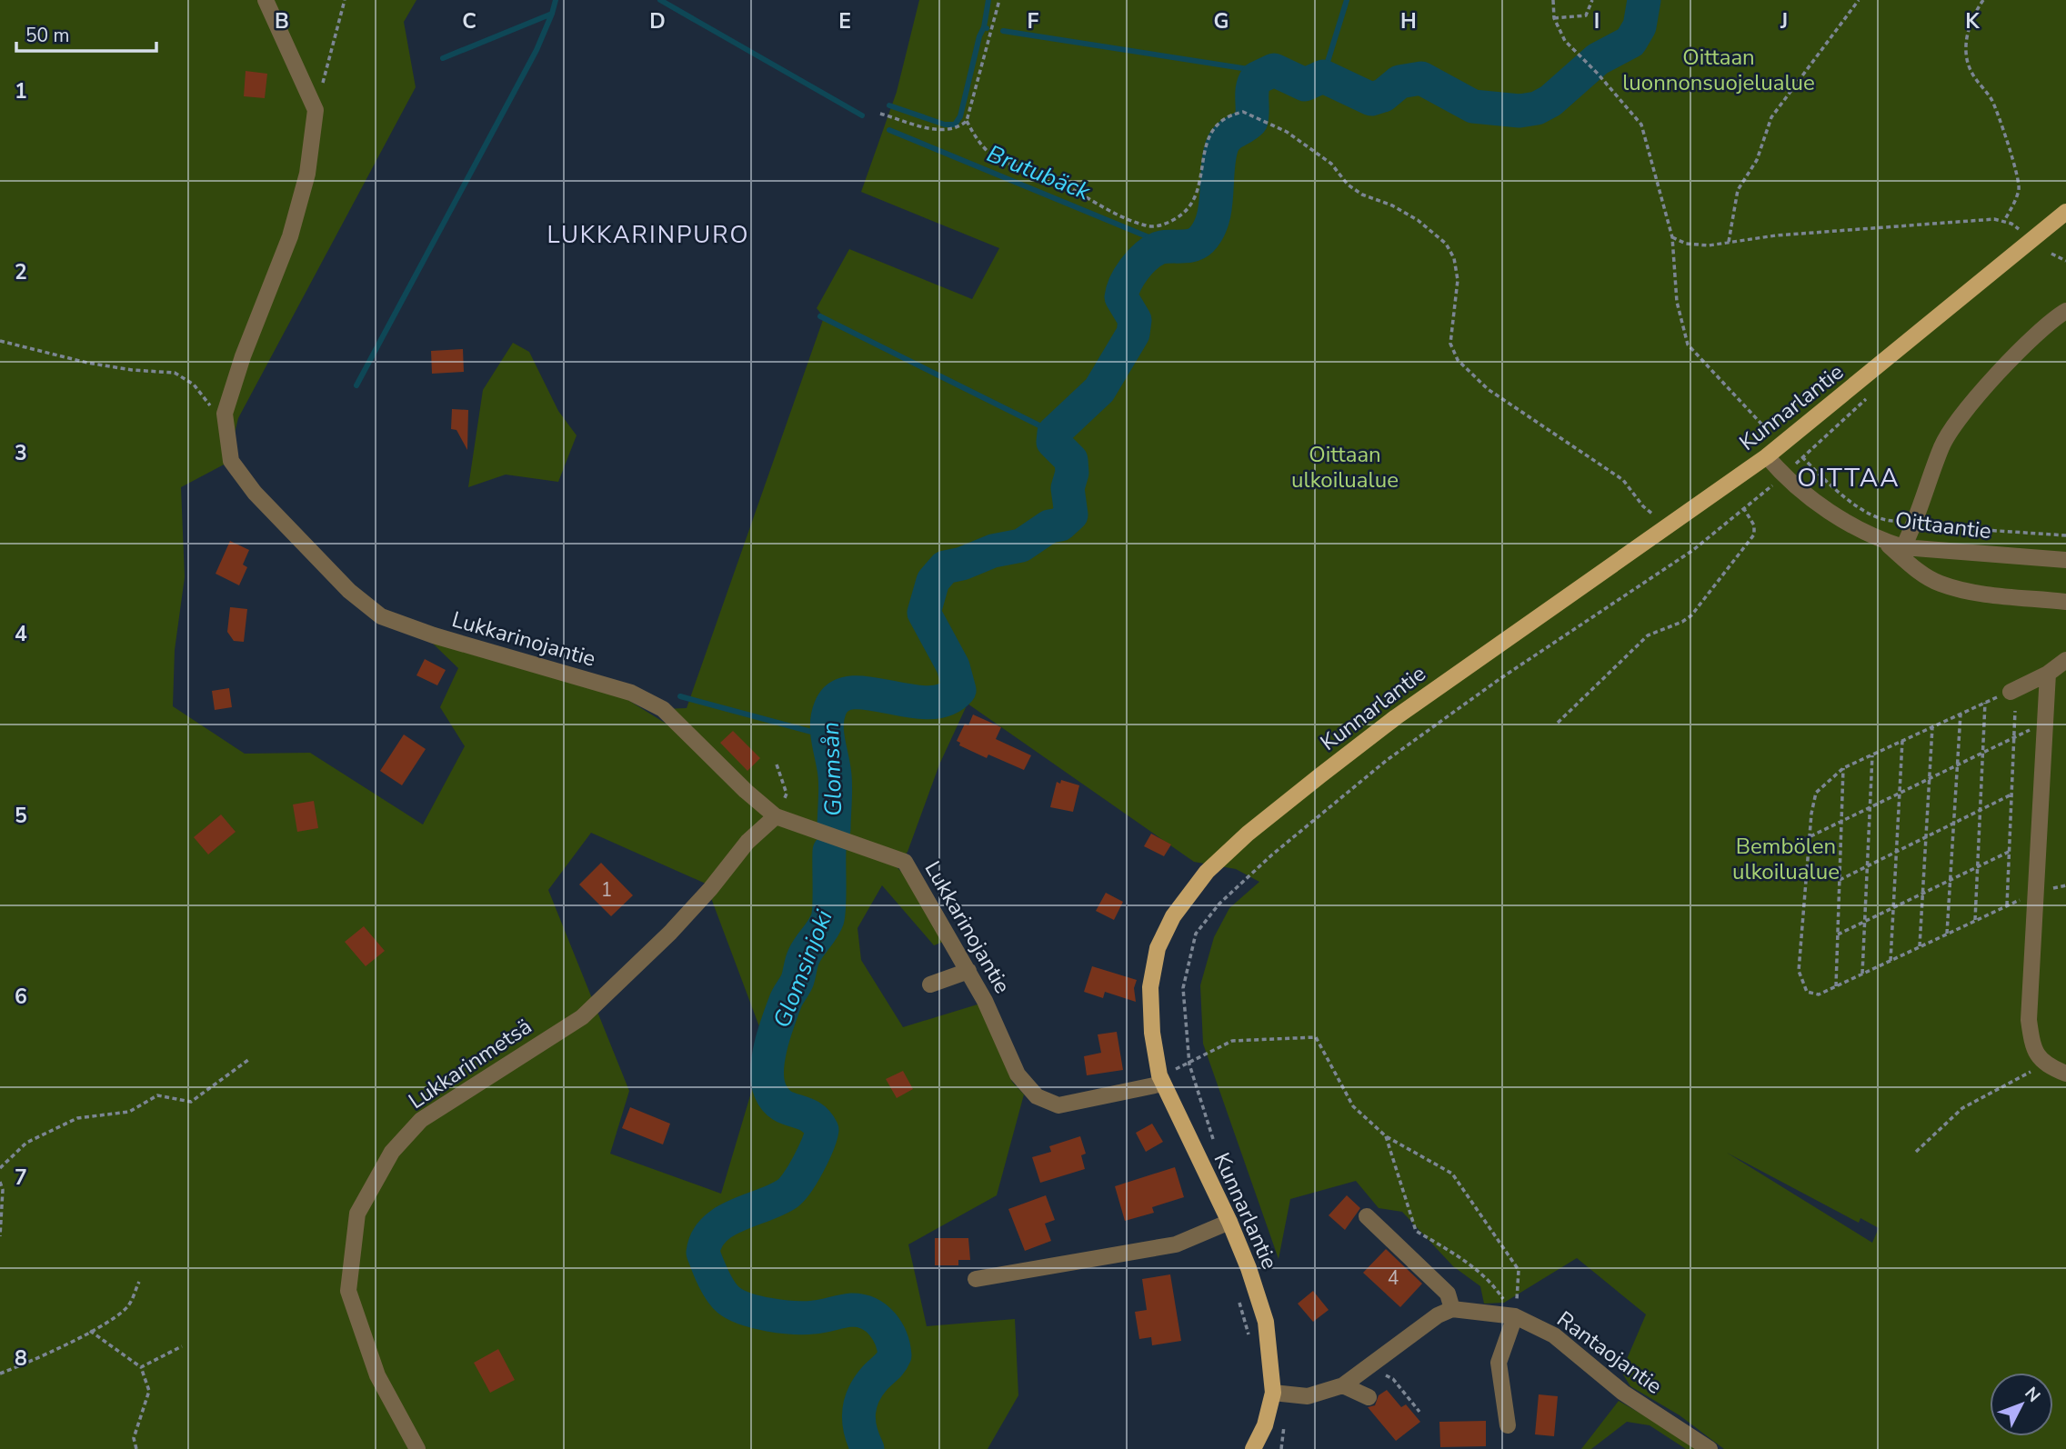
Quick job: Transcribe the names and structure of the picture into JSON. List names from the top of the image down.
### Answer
{
  "streets": {
    "main road": ["Kunnarlantie"],
    "street": [
      "Oittaantie",
      "Lukkarinojantie",
      "Lukkarinmetsä",
      "Rantaojantie"
    ]
  },
  "crossings": [
    ["Kunnarlantie", "Oittaantie"],
    ["Kunnarlantie", "Lukkarinojantie"],
    ["Lukkarinojantie", "Lukkarinmetsä"]
  ],
  "districts": ["LUKKARINPURO", "OITTAA"],
  "water": ["Brutubäck", "Glomsån", "Glomsinjoki"],
  "parks": ["Oittaan luonnonsuojelualue", "Oittaan ulkoilualue", "Bembölen ulkoilualue"],
  "house_numbers": ["1", "4"],
  "scale_bar": "50 m",
  "north": "top right",
  "grid": {
    "columns": [
      "B",
      "C",
      "D",
      "E",
      "F",
      "G",
      "H",
      "I",
      "J",
      "K"
    ],
    "rows": [
      "1",
      "2",
      "3",
      "4",
      "5",
      "6",
      "7",
      "8"
    ]
  }
}
